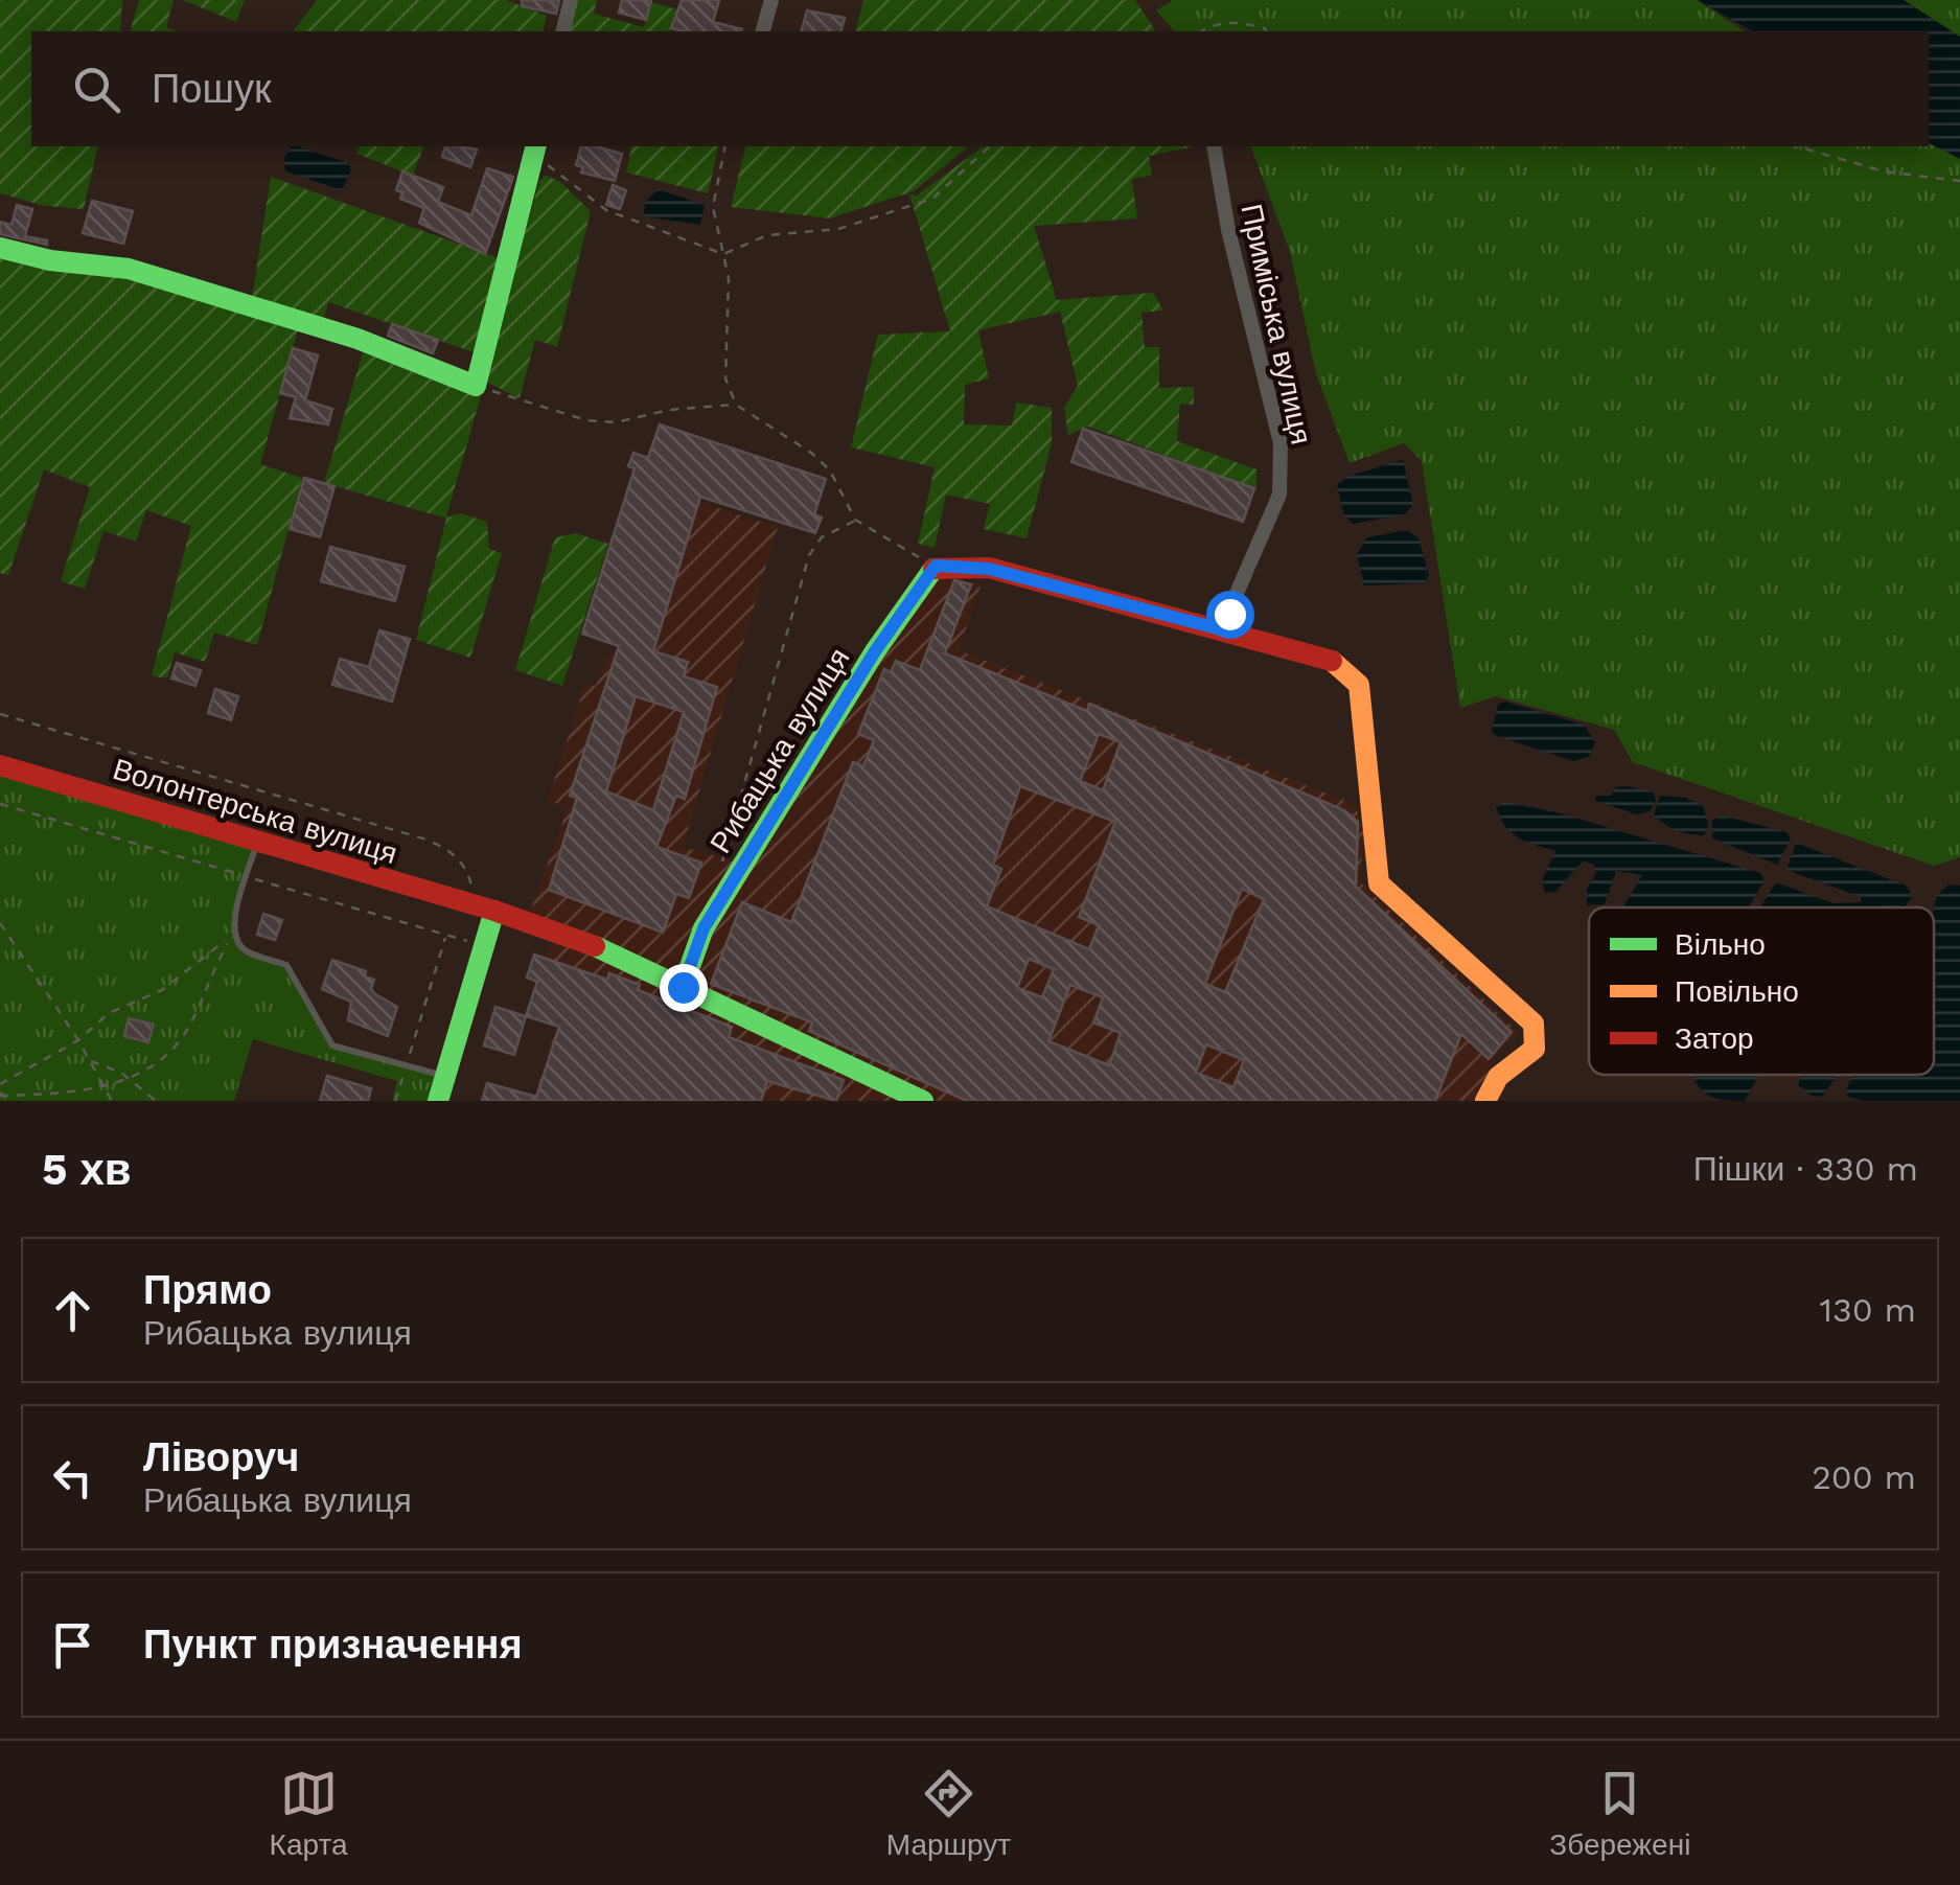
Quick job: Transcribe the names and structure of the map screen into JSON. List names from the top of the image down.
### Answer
{
  "streets": {
    "street": ["Приміська вулиця", "Рибацька вулиця", "Волонтерська вулиця"]
  },
  "crossings": [
    ["Рибацька вулиця", "Волонтерська вулиця"]
  ],
  "legend": ["Вільно", "Повільно", "Затор"],
  "page": {
    "search": "Пошук",
    "heading": ["5 хв", "Пішки · 330 m"],
    "list": [
      ["Прямо", "Рибацька вулиця", "130 m"],
      ["Ліворуч", "Рибацька вулиця", "200 m"],
      "Пункт призначення"
    ],
    "nav": ["Карта", "Маршрут", "Збережені"]
  }
}
